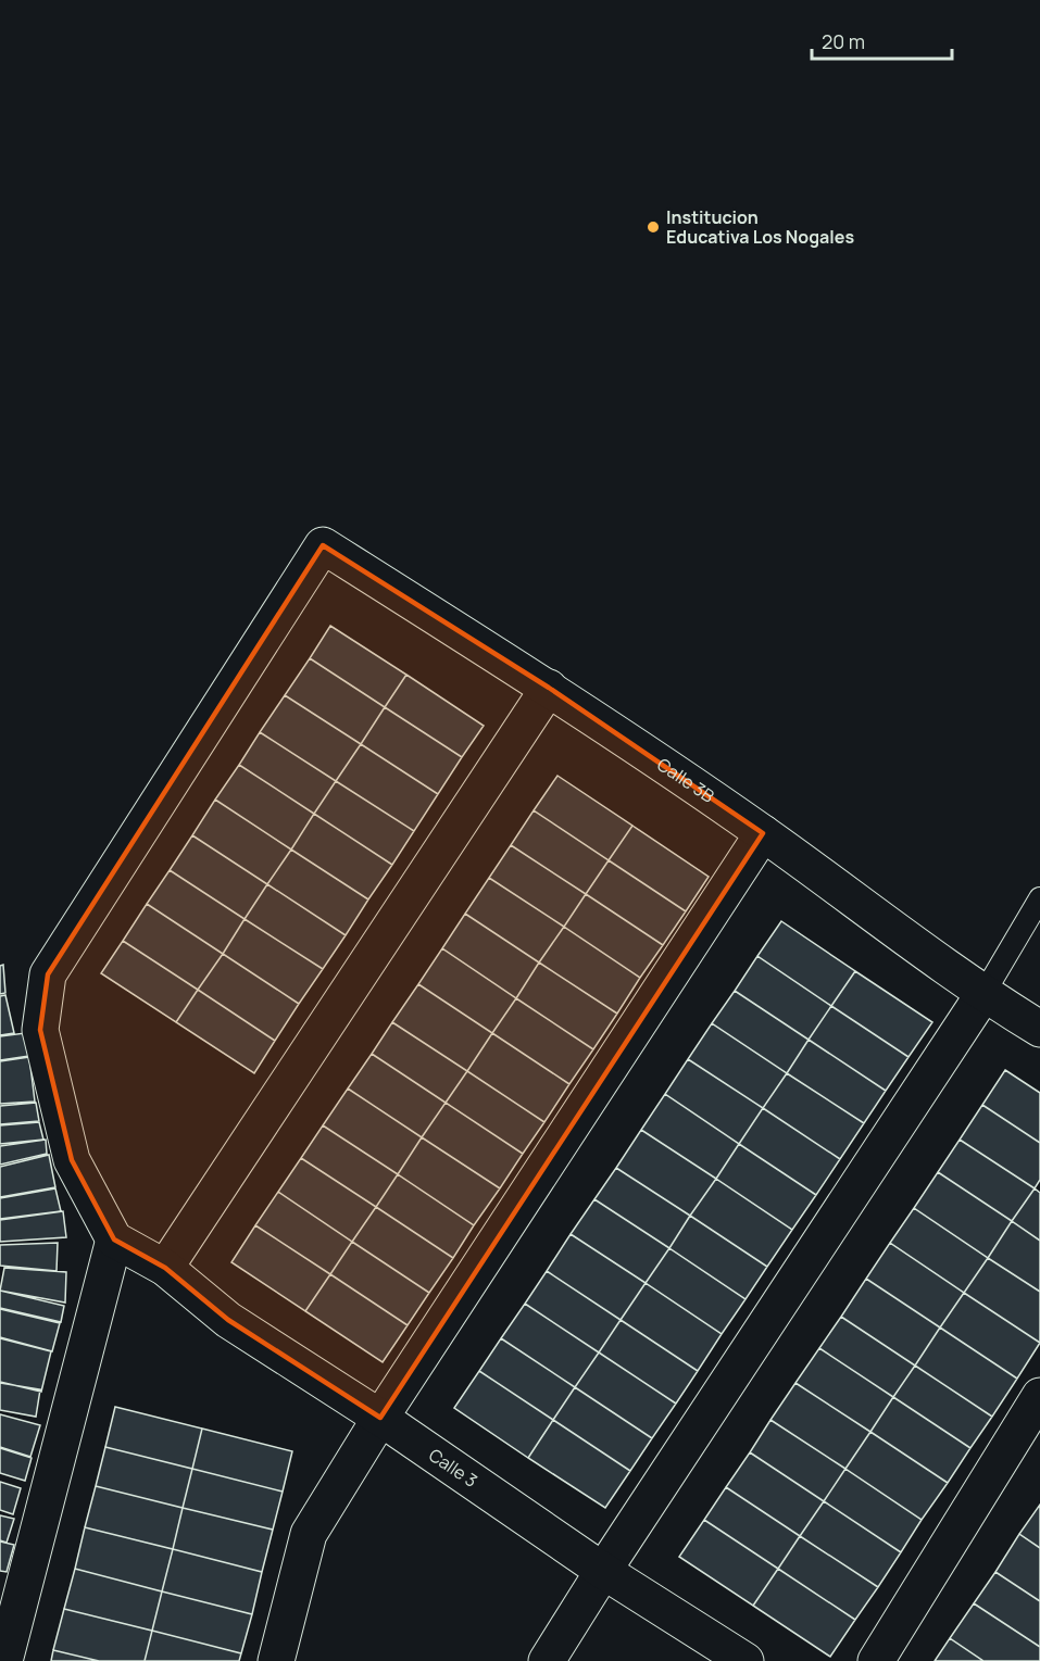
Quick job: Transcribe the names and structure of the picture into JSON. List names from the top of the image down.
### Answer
{
  "streets": {
    "street": ["Calle 3B", "Calle 3"]
  },
  "crossings": [
    ["Calle 3B", "Calle 3"]
  ],
  "places": ["Institucion Educativa Los Nogales"],
  "scale_bar": "20 m"
}
